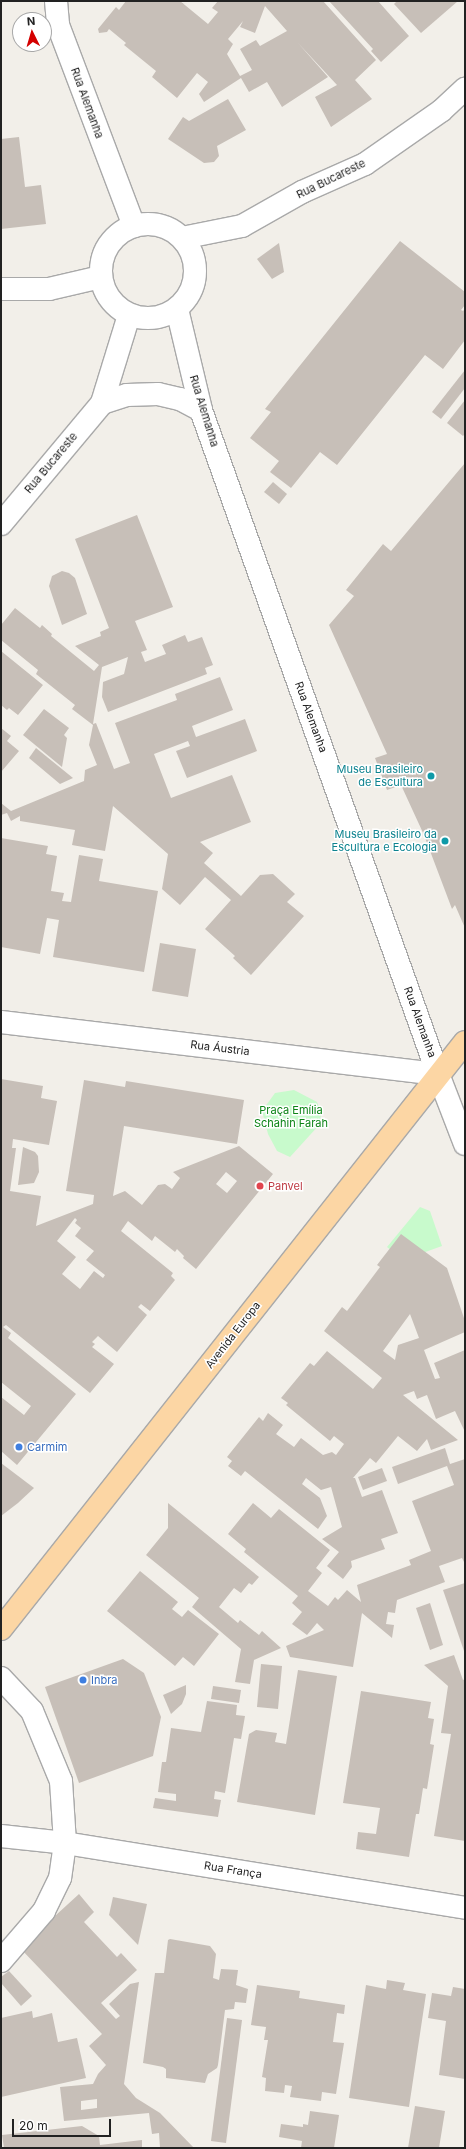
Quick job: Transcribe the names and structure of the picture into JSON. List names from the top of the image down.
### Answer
{
  "streets": {
    "main road": ["Avenida Europa"],
    "street": [
      "Rua Alemanha",
      "Rua Bucareste",
      "Rua Áustria",
      "Rua França"
    ]
  },
  "crossings": [
    ["Rua Alemanha", "Rua Bucareste"],
    ["Rua Alemanha", "Rua Áustria"],
    ["Rua Alemanha", "Avenida Europa"],
    ["Rua Áustria", "Avenida Europa"]
  ],
  "parks": ["Praça Emília Schahin Farah"],
  "places": [
    "Museu Brasileiro de Escultura",
    "Museu Brasileiro da Escultura e Ecologia",
    "Panvel",
    "Carmim",
    "Inbra"
  ],
  "scale_bar": "20 m",
  "north": "top"
}
